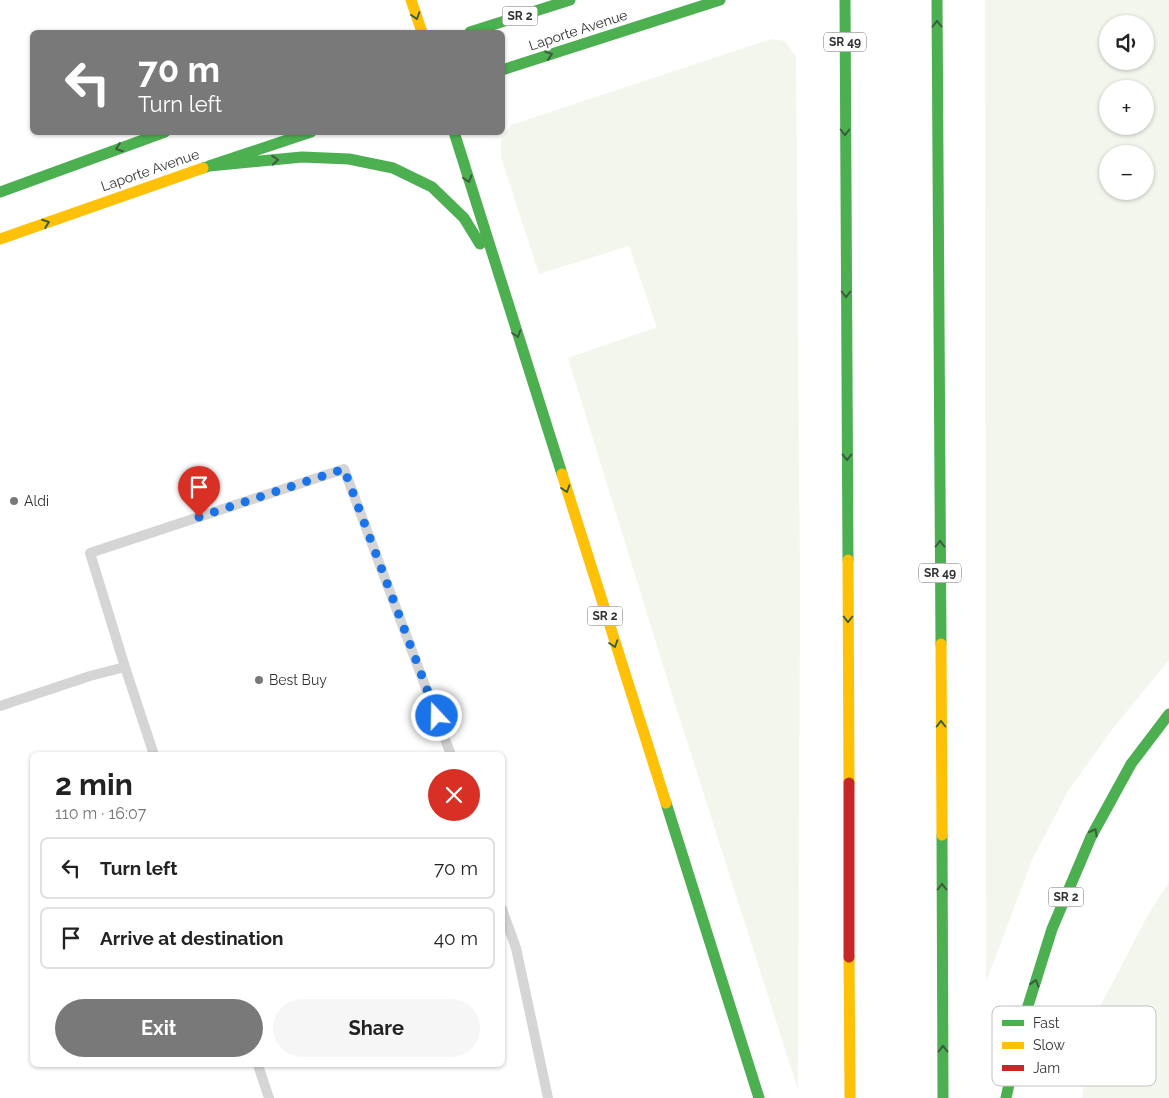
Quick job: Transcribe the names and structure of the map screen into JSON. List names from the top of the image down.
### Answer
{
  "streets": {
    "main road": ["SR 2", "Laporte Avenue", "SR 49"]
  },
  "places": ["Aldi", "Best Buy"],
  "legend": ["Fast", "Slow", "Jam"],
  "page": {
    "map_buttons": ["+", "−"],
    "turn": ["70 m", "Turn left"],
    "heading": ["2 min", "110 m · 16:07"],
    "list": [
      {
        "name": "Turn left",
        "value": "70 m"
      },
      {
        "name": "Arrive at destination",
        "value": "40 m"
      }
    ],
    "buttons": ["Exit", "Share"]
  }
}
